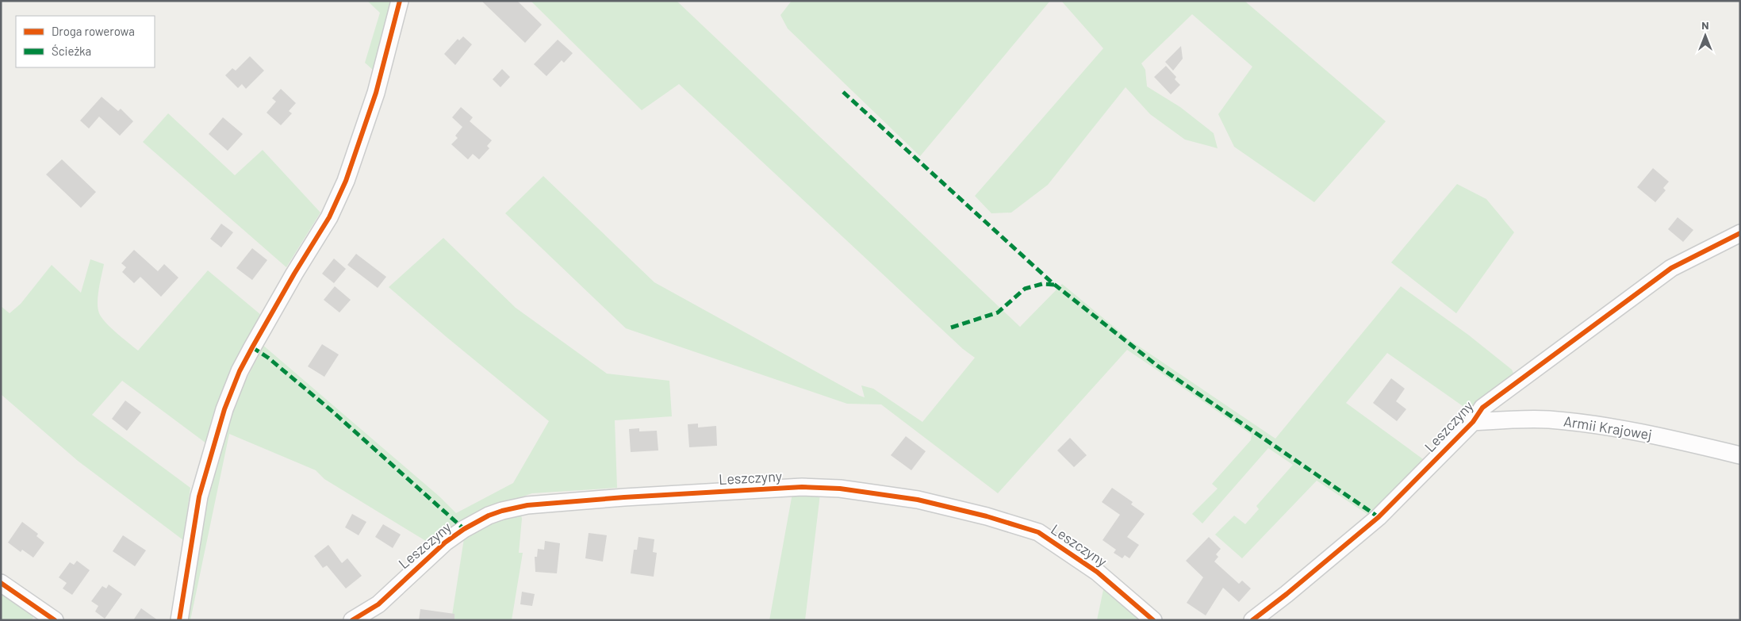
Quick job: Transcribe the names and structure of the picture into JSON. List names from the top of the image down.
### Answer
{
  "streets": {
    "street": ["Leszczyny", "Armii Krajowej"]
  },
  "crossings": [
    ["Leszczyny", "Armii Krajowej"]
  ],
  "legend": ["Droga rowerowa", "Ścieżka"],
  "north": "top"
}
